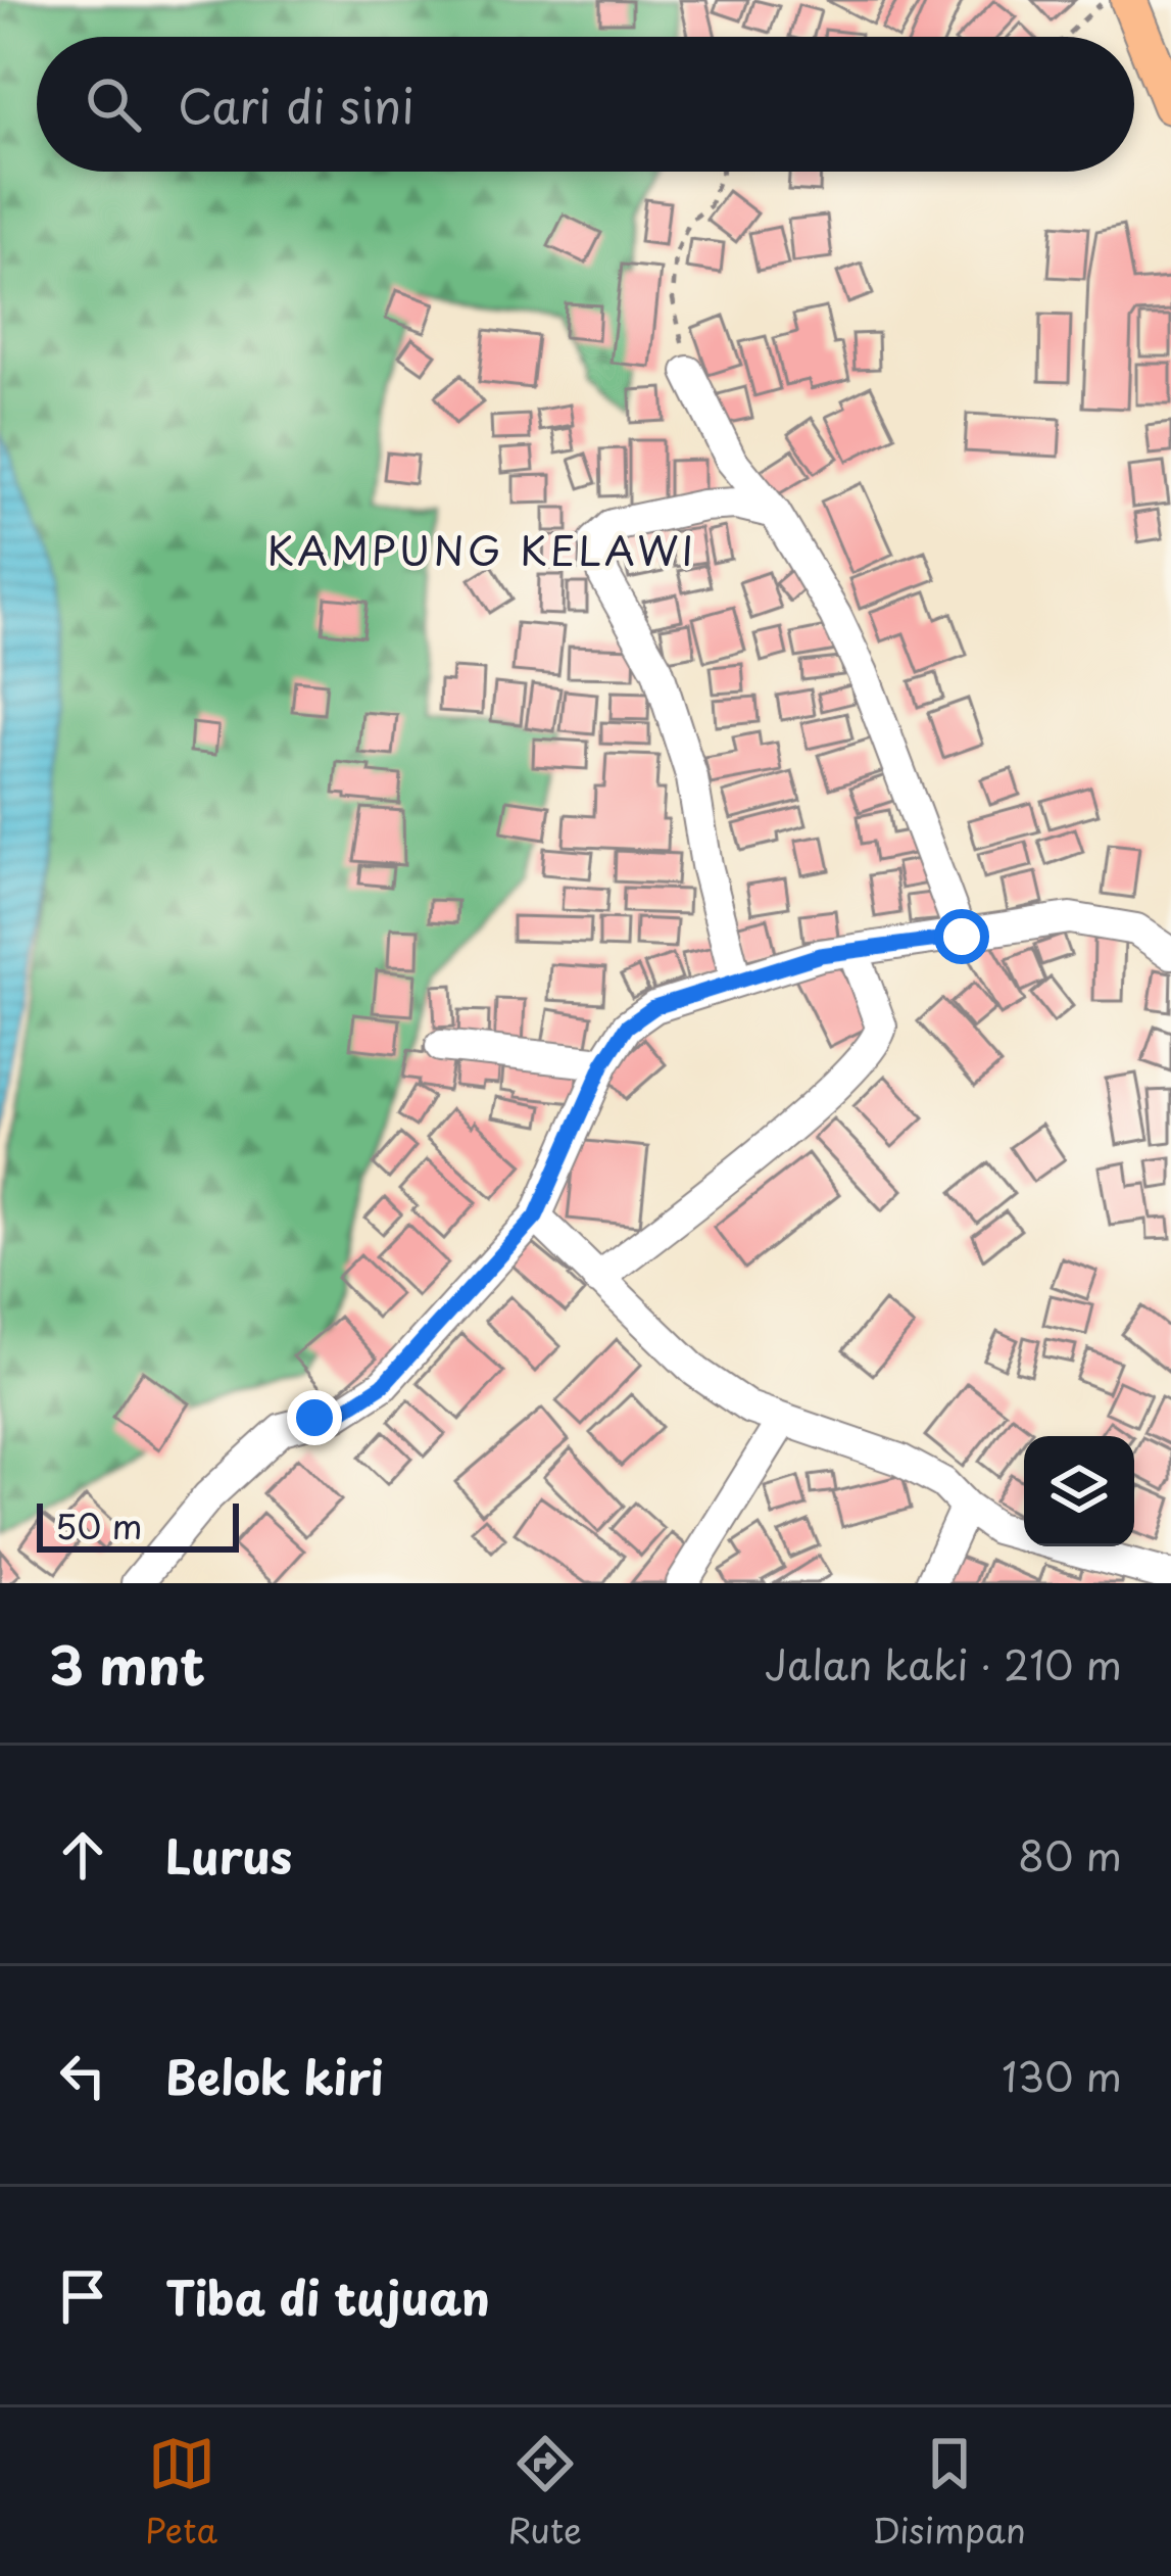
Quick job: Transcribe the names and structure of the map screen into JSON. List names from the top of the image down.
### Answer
{
  "districts": ["KAMPUNG KELAWI"],
  "scale_bar": "50 m",
  "page": {
    "search": "Cari di sini",
    "scale": "50 m",
    "heading": ["3 mnt", "Jalan kaki · 210 m"],
    "list": [
      ["Lurus", "80 m"],
      ["Belok kiri", "130 m"],
      "Tiba di tujuan"
    ],
    "nav": ["Peta", "Rute", "Disimpan"]
  }
}
